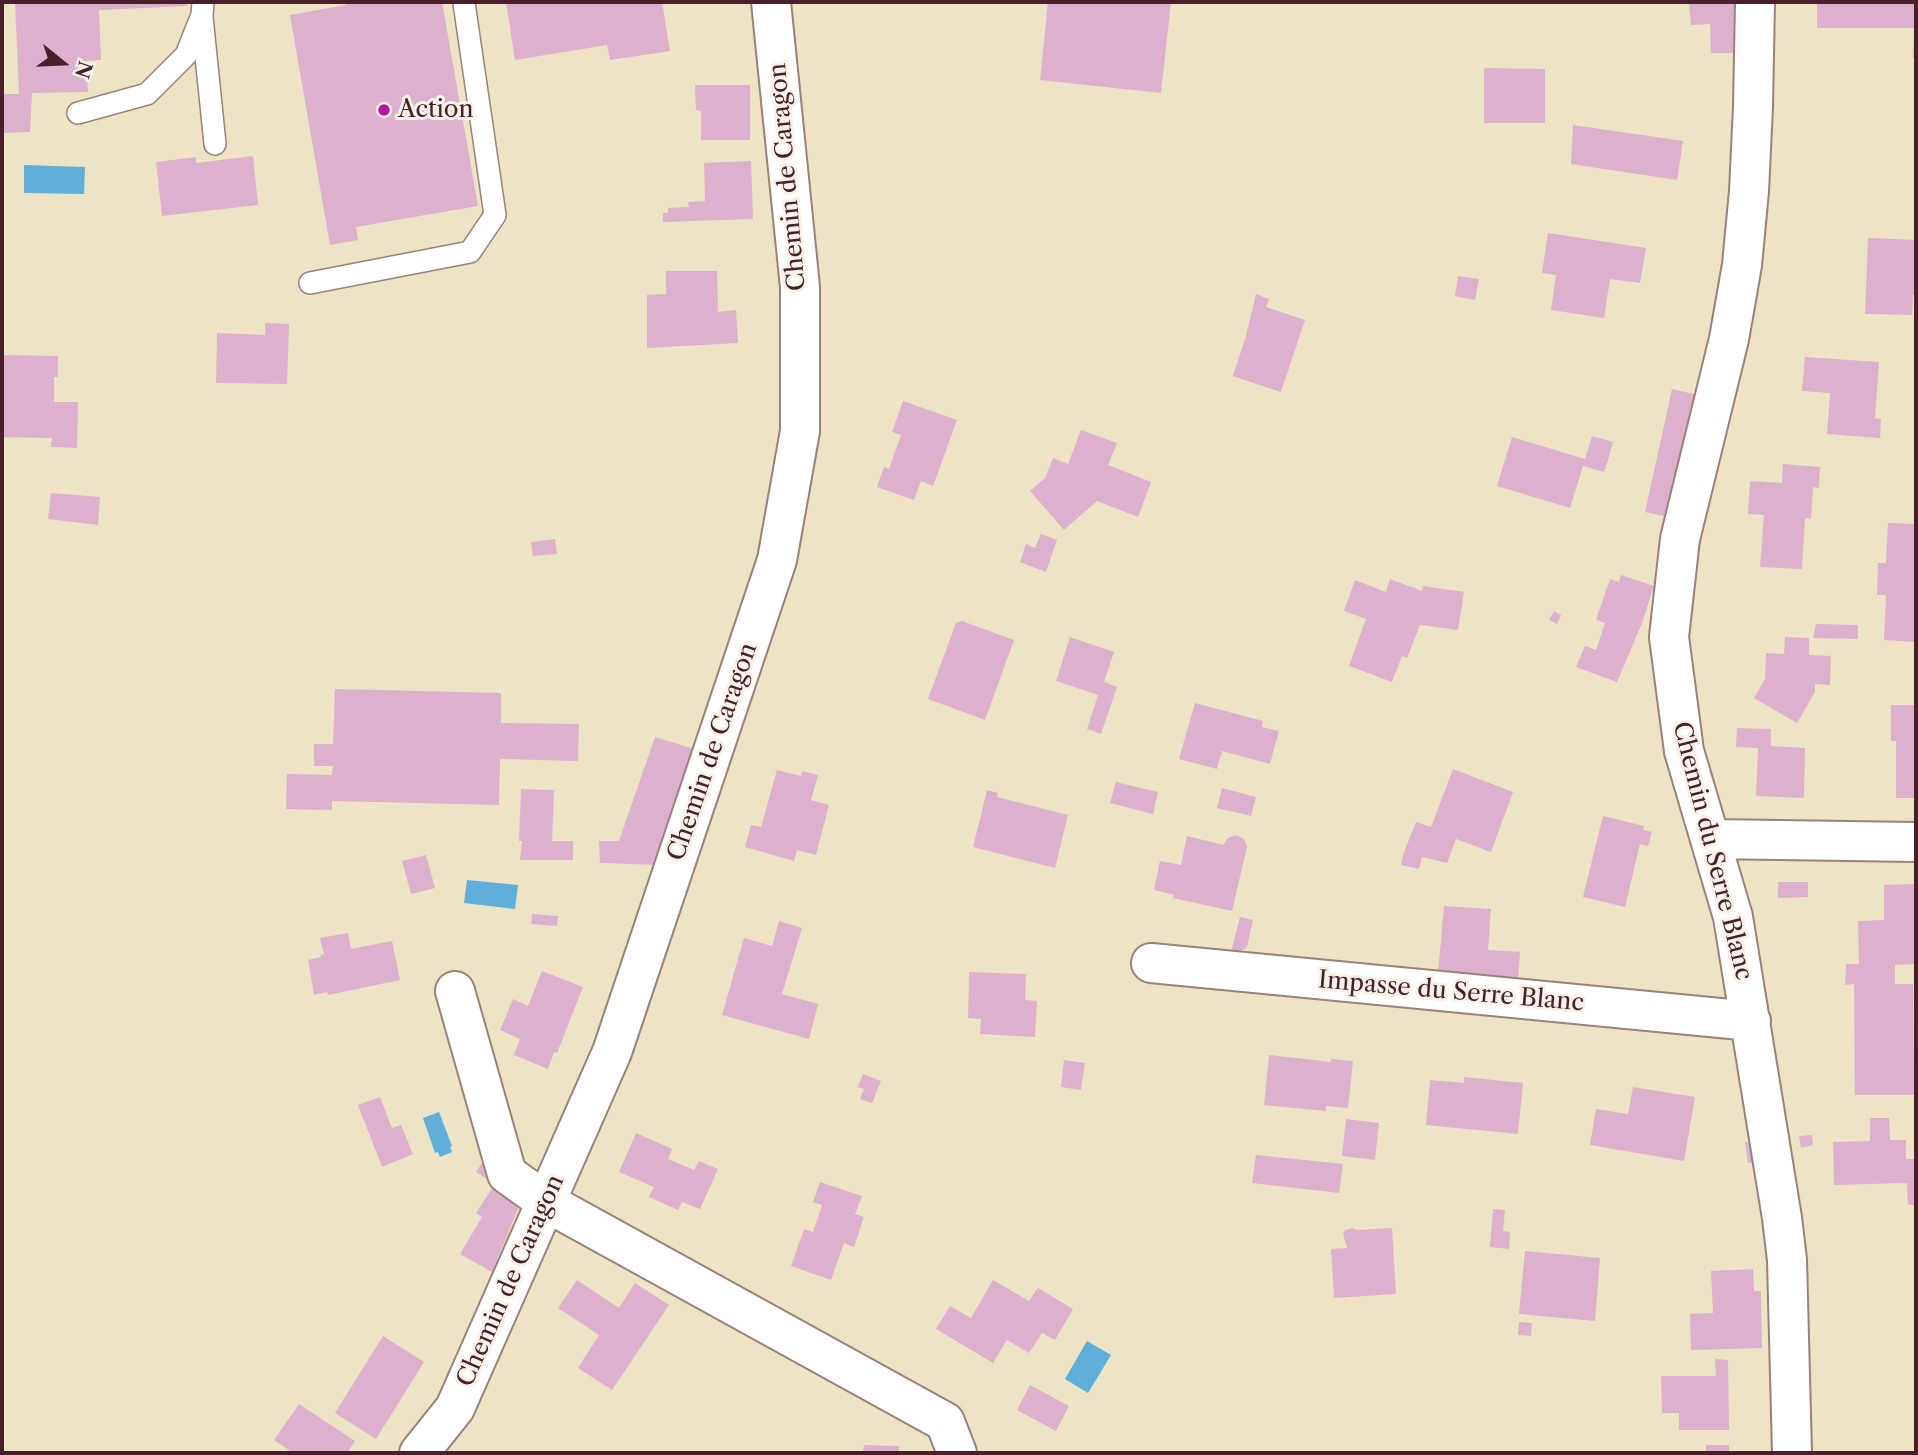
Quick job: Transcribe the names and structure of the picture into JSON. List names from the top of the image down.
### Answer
{
  "streets": {
    "street": ["Chemin de Caragon", "Chemin du Serre Blanc", "Impasse du Serre Blanc"]
  },
  "crossings": [
    ["Chemin du Serre Blanc", "Impasse du Serre Blanc"]
  ],
  "places": ["Action"],
  "north": "right"
}
